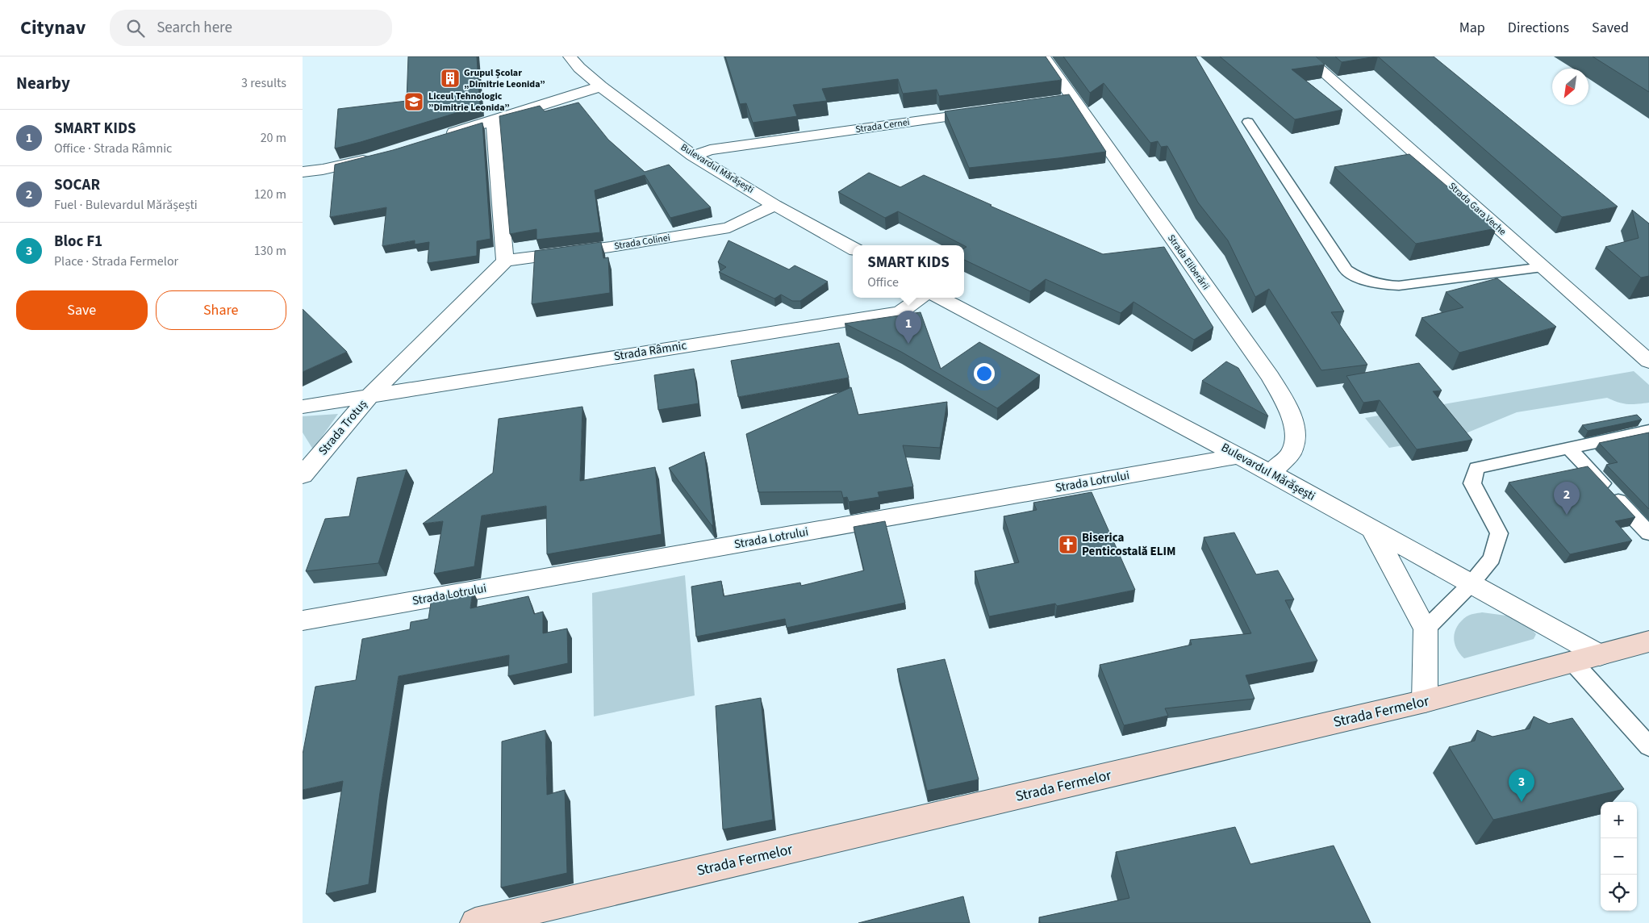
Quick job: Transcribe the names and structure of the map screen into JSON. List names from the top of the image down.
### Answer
{
  "streets": {
    "street": [
      "Strada Cernei",
      "Bulevardul Mărășești",
      "Strada Gara Veche",
      "Strada Colinei",
      "Strada Eliberării",
      "Strada Râmnic",
      "Strada Trotuș",
      "Strada Lotrului",
      "Strada Fermelor"
    ]
  },
  "crossings": [
    ["Strada Cernei", "Bulevardul Mărășești"],
    ["Bulevardul Mărășești", "Strada Colinei"],
    ["Bulevardul Mărășești", "Strada Eliberării"],
    ["Bulevardul Mărășești", "Strada Lotrului"],
    ["Bulevardul Mărășești", "Strada Fermelor"],
    ["Strada Râmnic", "Strada Trotuș"]
  ],
  "places": {
    "building": ["Grupul Școlar „Dimitrie Leonida”"],
    "school or university": ["Liceul Tehnologic ”Dimitrie Leonida”"],
    "church": ["Biserica Penticostală ELIM"]
  },
  "north": "bottom left",
  "page": {
    "header": "Citynav",
    "search": "Search here",
    "nav": ["Map", "Directions", "Saved"],
    "heading": ["Nearby", "3 results"],
    "list": [
      {
        "mark": "1",
        "name": "SMART KIDS",
        "note": "Office · Strada Râmnic",
        "value": "20 m"
      },
      {
        "mark": "2",
        "name": "SOCAR",
        "note": "Fuel · Bulevardul Mărășești",
        "value": "120 m"
      },
      {
        "mark": "3",
        "name": "Bloc F1",
        "note": "Place · Strada Fermelor",
        "value": "130 m"
      }
    ],
    "popup": ["SMART KIDS", "Office"],
    "buttons": ["Save", "Share"],
    "pins": ["1", "2", "3"],
    "map_buttons": ["+", "−"]
  }
}
